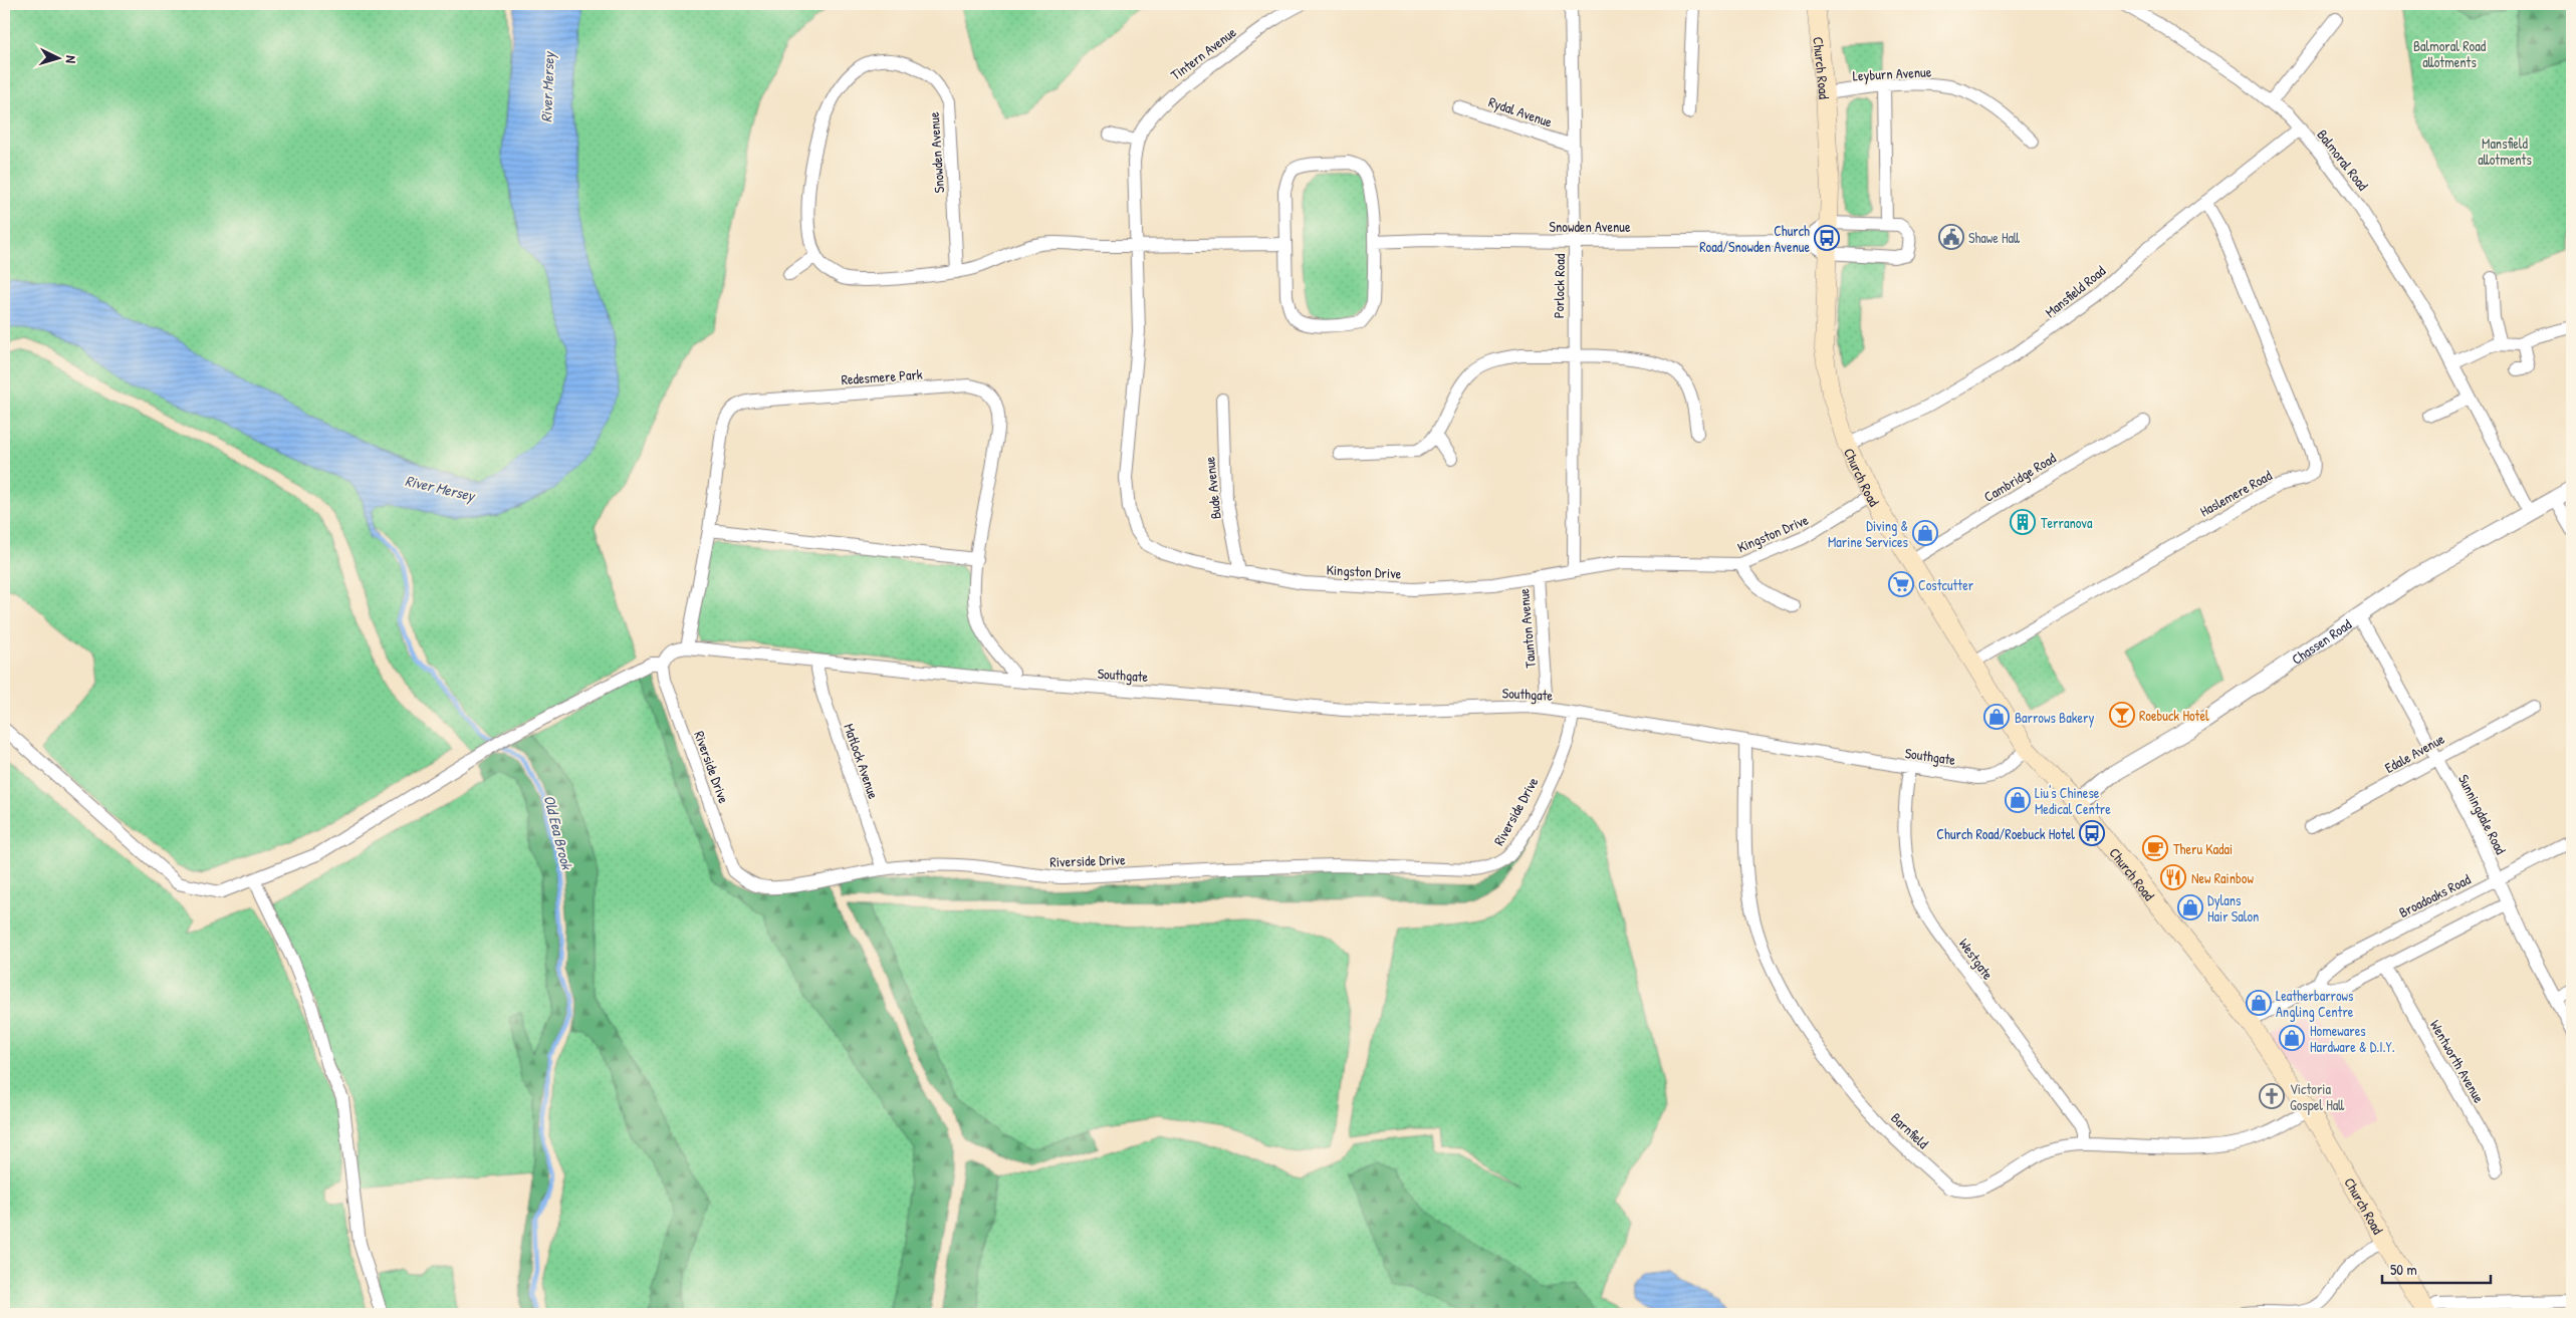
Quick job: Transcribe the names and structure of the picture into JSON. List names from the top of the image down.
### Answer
{
  "streets": {
    "main road": ["Church Road"],
    "street": [
      "Tintern Avenue",
      "Leyburn Avenue",
      "Rydal Avenue",
      "Snowden Avenue",
      "Balmoral Road",
      "Porlock Road",
      "Mansfield Road",
      "Redesmere Park",
      "Cambridge Road",
      "Bude Avenue",
      "Haslemere Road",
      "Kingston Drive",
      "Taunton Avenue",
      "Chassen Road",
      "Southgate",
      "Edale Avenue",
      "Matlock Avenue",
      "Riverside Drive",
      "Sunningdale Road",
      "Broadoaks Road",
      "Westgate",
      "Wentworth Avenue",
      "Barnfield"
    ]
  },
  "crossings": [
    ["Tintern Avenue", "Kingston Drive"],
    ["Church Road", "Leyburn Avenue"],
    ["Church Road", "Mansfield Road"],
    ["Church Road", "Cambridge Road"],
    ["Church Road", "Haslemere Road"],
    ["Church Road", "Kingston Drive"],
    ["Church Road", "Chassen Road"],
    ["Church Road", "Southgate"],
    ["Church Road", "Broadoaks Road"],
    ["Church Road", "Barnfield"],
    ["Rydal Avenue", "Porlock Road"],
    ["Snowden Avenue", "Porlock Road"],
    ["Balmoral Road", "Mansfield Road"],
    ["Balmoral Road", "Chassen Road"],
    ["Porlock Road", "Kingston Drive"],
    ["Mansfield Road", "Haslemere Road"],
    ["Redesmere Park", "Southgate"],
    ["Bude Avenue", "Kingston Drive"],
    ["Kingston Drive", "Taunton Avenue"],
    ["Taunton Avenue", "Southgate"],
    ["Chassen Road", "Sunningdale Road"],
    ["Southgate", "Riverside Drive"],
    ["Southgate", "Westgate"],
    ["Southgate", "Barnfield"],
    ["Edale Avenue", "Sunningdale Road"],
    ["Matlock Avenue", "Riverside Drive"],
    ["Sunningdale Road", "Broadoaks Road"],
    ["Westgate", "Barnfield"]
  ],
  "water": ["River Mersey", "Old Eea Brook"],
  "parks": ["Balmoral Road allotments", "Mansfield allotments"],
  "places": {
    "public building": ["Shawe Hall"],
    "bus stop": ["Church Road/Snowden Avenue", "Church Road/Roebuck Hotel"],
    "building": ["Terranova"],
    "shop": [
      "Diving & Marine Services",
      "Barrows Bakery",
      "Liu's Chinese Medical Centre",
      "Dylans Hair Salon",
      "Leatherbarrows Angling Centre",
      "Homewares Hardware & D.I.Y."
    ],
    "supermarket": ["Costcutter"],
    "bar": ["Roebuck Hotel"],
    "cafe": ["Theru Kadai"],
    "restaurant": ["New Rainbow"],
    "church": ["Victoria Gospel Hall"]
  },
  "scale_bar": "50 m",
  "north": "right"
}
